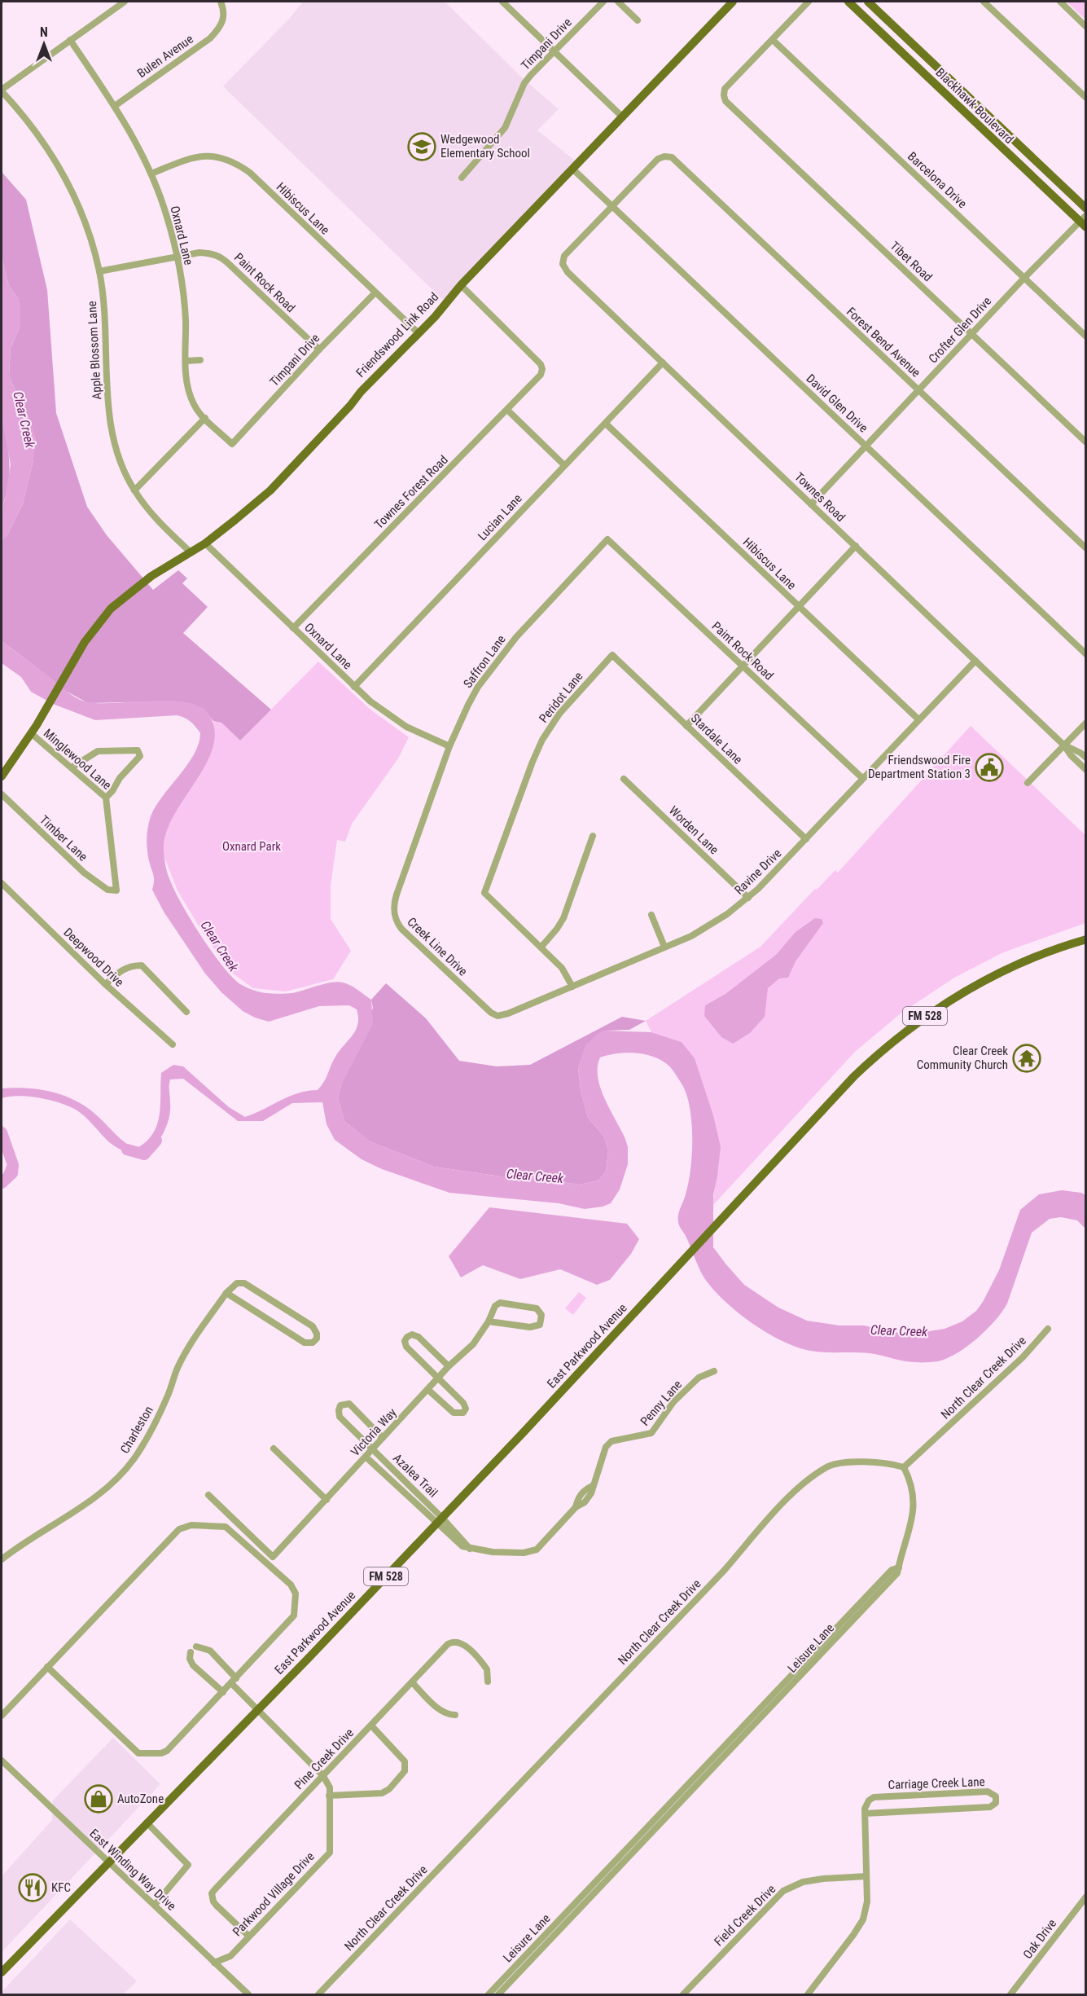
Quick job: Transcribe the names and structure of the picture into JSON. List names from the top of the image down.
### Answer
{
  "streets": {
    "main road": [
      "Blackhawk Boulevard",
      "Friendswood Link Road",
      "FM 528",
      "East Parkwood Avenue"
    ],
    "street": [
      "Timpani Drive",
      "Bulen Avenue",
      "Barcelona Drive",
      "Hibiscus Lane",
      "Oxnard Lane",
      "Tibet Road",
      "Paint Rock Road",
      "Crofter Glen Drive",
      "Forest Bend Avenue",
      "Apple Blossom Lane",
      "David Glen Drive",
      "Townes Forest Road",
      "Townes Road",
      "Lucian Lane",
      "Saffron Lane",
      "Peridot Lane",
      "Stardale Lane",
      "Minglewood Lane",
      "Worden Lane",
      "Timber Lane",
      "Ravine Drive",
      "Creek Line Drive",
      "Deepwood Drive",
      "North Clear Creek Drive",
      "Penny Lane",
      "Charleston",
      "Victoria Way",
      "Azalea Trail",
      "Leisure Lane",
      "Pine Creek Drive",
      "Carriage Creek Lane",
      "East Winding Way Drive",
      "Parkwood Village Drive",
      "Field Creek Drive",
      "Oak Drive"
    ]
  },
  "crossings": [
    ["Timpani Drive", "Hibiscus Lane"],
    ["Timpani Drive", "Oxnard Lane"],
    ["Timpani Drive", "Paint Rock Road"],
    ["Bulen Avenue", "Oxnard Lane"],
    ["Blackhawk Boulevard", "Crofter Glen Drive"],
    ["Barcelona Drive", "Tibet Road"],
    ["Barcelona Drive", "Crofter Glen Drive"],
    ["Hibiscus Lane", "Oxnard Lane"],
    ["Hibiscus Lane", "Friendswood Link Road"],
    ["Hibiscus Lane", "Lucian Lane"],
    ["Hibiscus Lane", "Ravine Drive"],
    ["Oxnard Lane", "Paint Rock Road"],
    ["Oxnard Lane", "Friendswood Link Road"],
    ["Oxnard Lane", "Townes Forest Road"],
    ["Oxnard Lane", "Lucian Lane"],
    ["Oxnard Lane", "Saffron Lane"],
    ["Tibet Road", "Crofter Glen Drive"],
    ["Paint Rock Road", "Apple Blossom Lane"],
    ["Paint Rock Road", "Saffron Lane"],
    ["Paint Rock Road", "Ravine Drive"],
    ["Crofter Glen Drive", "Forest Bend Avenue"],
    ["Crofter Glen Drive", "David Glen Drive"],
    ["Crofter Glen Drive", "Townes Road"],
    ["Friendswood Link Road", "Apple Blossom Lane"],
    ["Friendswood Link Road", "David Glen Drive"],
    ["Friendswood Link Road", "Townes Forest Road"],
    ["Friendswood Link Road", "Minglewood Lane"],
    ["Forest Bend Avenue", "David Glen Drive"],
    ["Forest Bend Avenue", "Townes Road"],
    ["David Glen Drive", "Townes Road"],
    ["Townes Road", "Lucian Lane"],
    ["Townes Road", "Ravine Drive"],
    ["Saffron Lane", "Creek Line Drive"],
    ["Peridot Lane", "Stardale Lane"],
    ["Stardale Lane", "Ravine Drive"],
    ["Minglewood Lane", "Timber Lane"],
    ["Worden Lane", "Ravine Drive"],
    ["Ravine Drive", "Creek Line Drive"],
    ["East Parkwood Avenue", "Penny Lane"],
    ["East Parkwood Avenue", "Azalea Trail"],
    ["East Parkwood Avenue", "East Winding Way Drive"],
    ["North Clear Creek Drive", "Leisure Lane"],
    ["Penny Lane", "Azalea Trail"],
    ["Victoria Way", "Azalea Trail"],
    ["Pine Creek Drive", "Parkwood Village Drive"],
    ["East Winding Way Drive", "Parkwood Village Drive"]
  ],
  "water": ["Clear Creek"],
  "parks": ["Oxnard Park"],
  "places": {
    "school or university": ["Wedgewood Elementary School"],
    "public building": ["Friendswood Fire Department Station 3"],
    "temple": ["Clear Creek Community Church"],
    "shop": ["AutoZone"],
    "restaurant": ["KFC"]
  },
  "north": "top"
}
